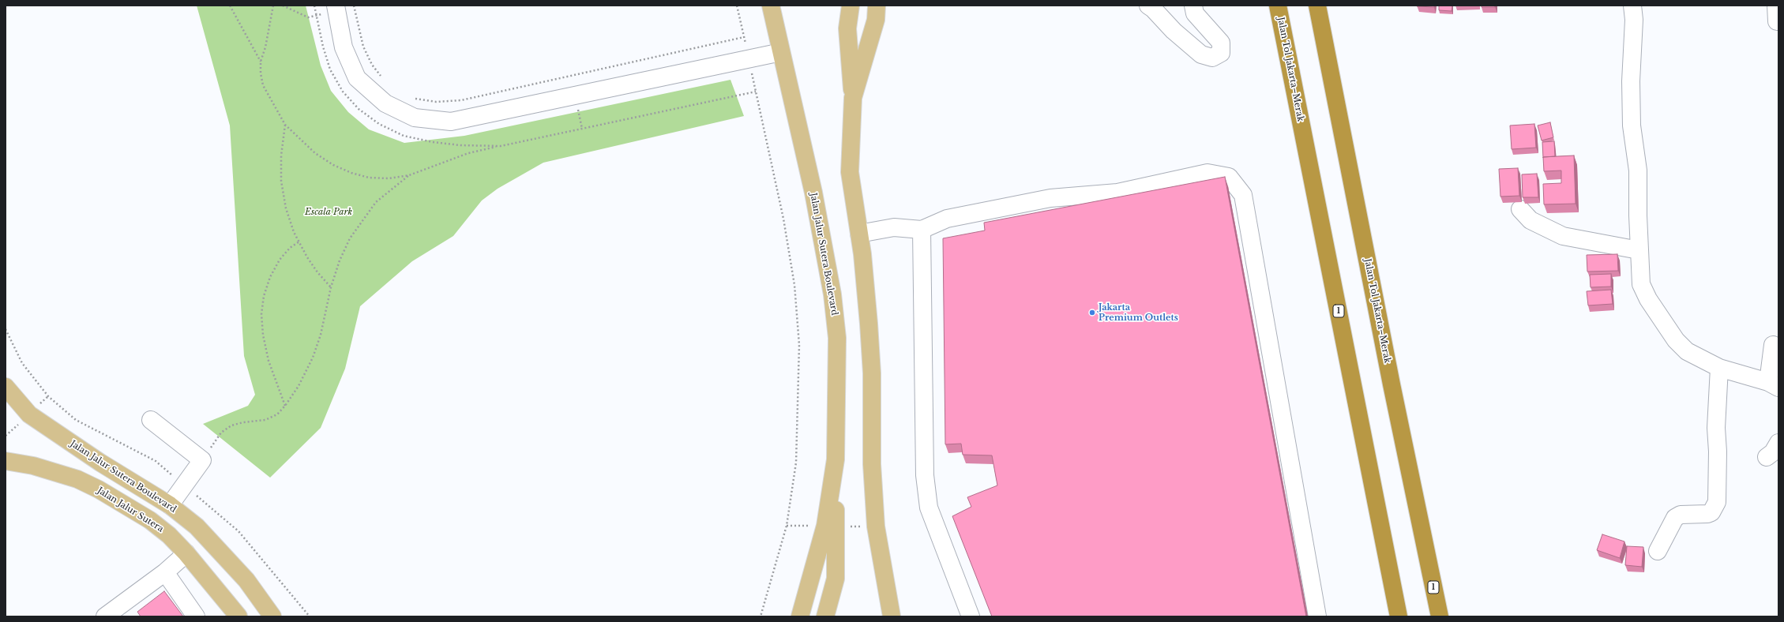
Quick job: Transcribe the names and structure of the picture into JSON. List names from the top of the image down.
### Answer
{
  "streets": {
    "highway": ["Jalan Tol Jakarta–Merak", "1"],
    "main road": ["Jalan Jalur Sutera Boulevard", "Jalan Jalur Sutera"]
  },
  "parks": ["Escala Park"],
  "places": ["Jakarta Premium Outlets"]
}
